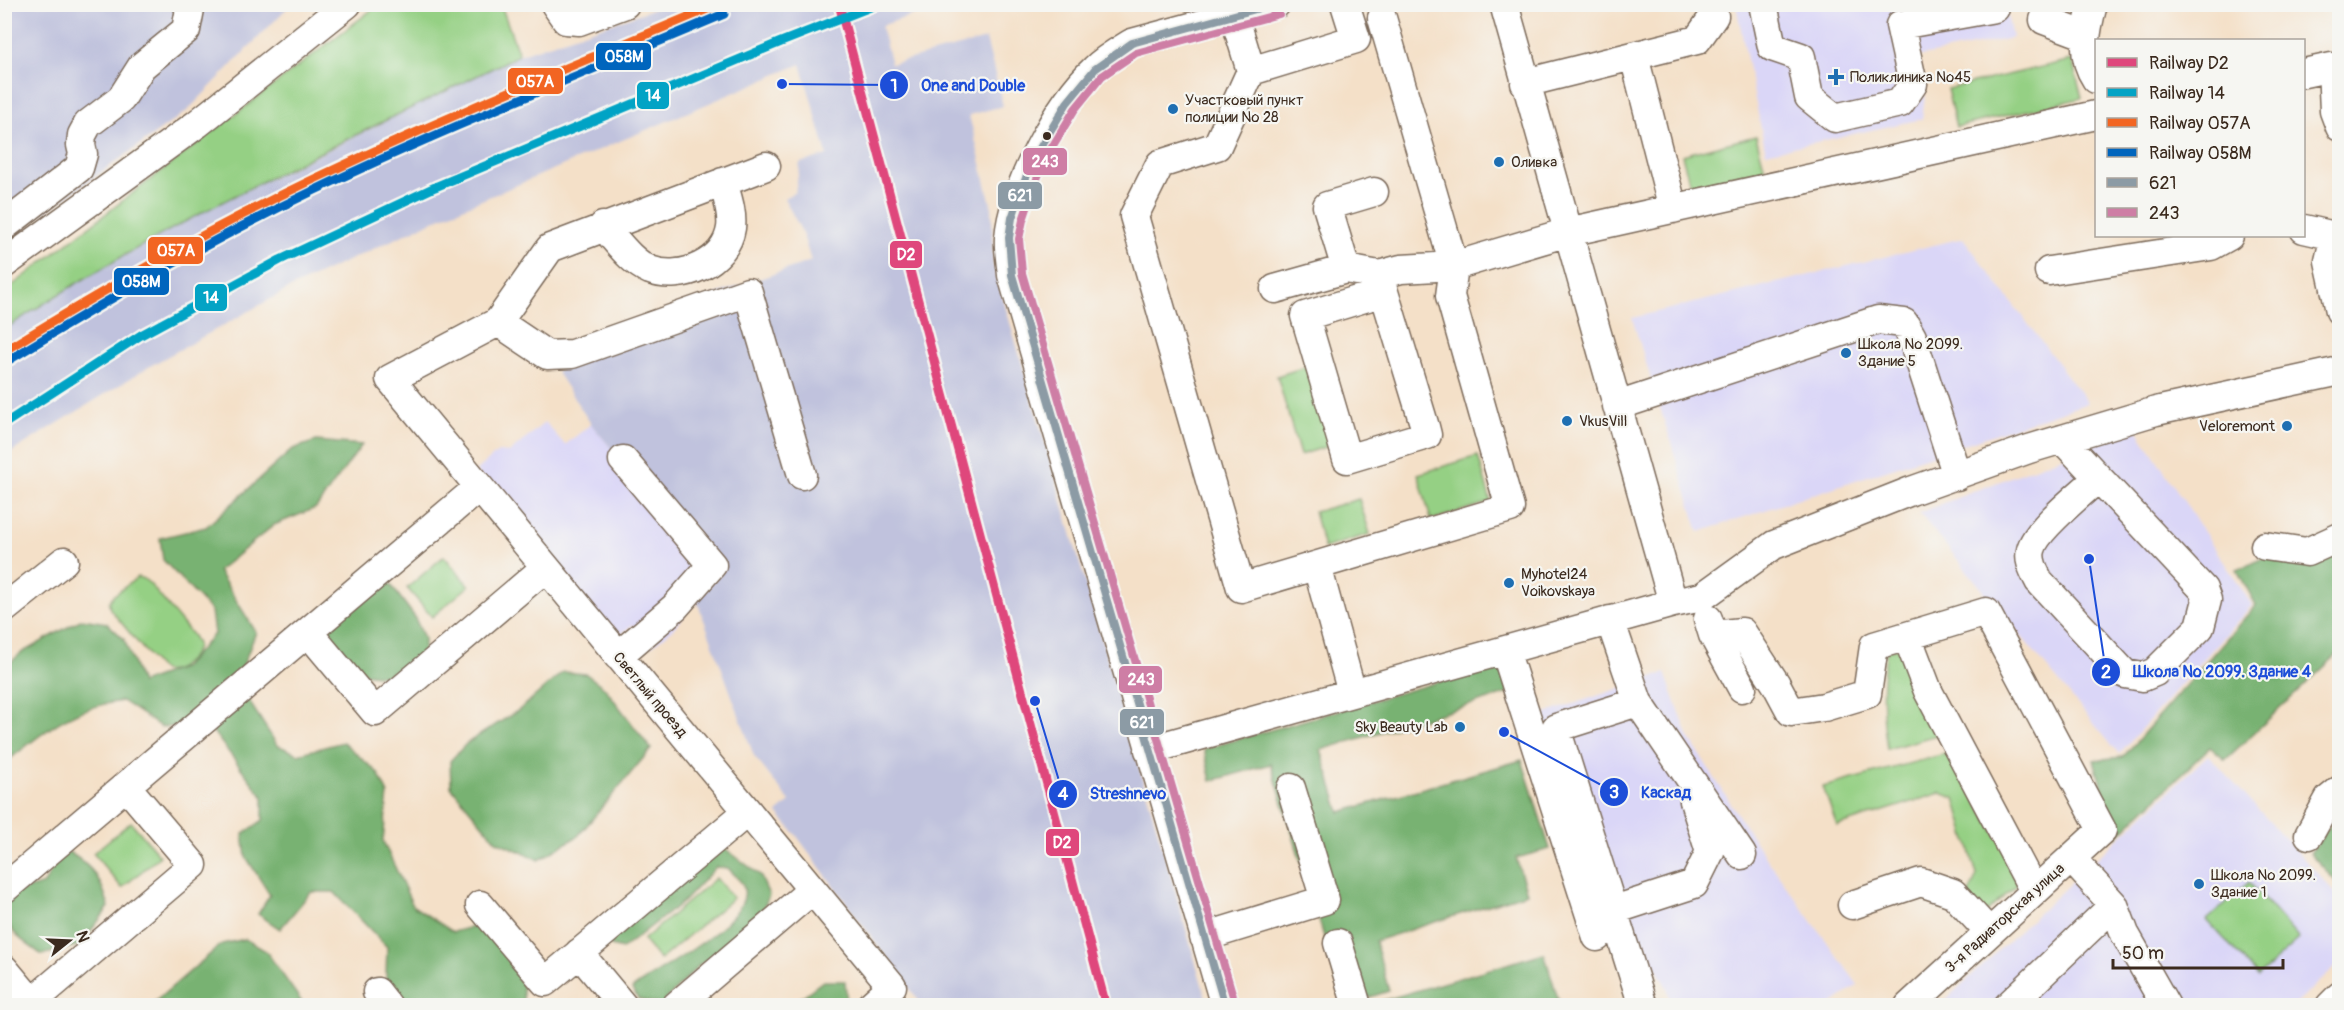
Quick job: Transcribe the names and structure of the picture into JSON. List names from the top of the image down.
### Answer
{
  "streets": {
    "street": ["Светлый проезд", "3-я Радиаторская улица"]
  },
  "places": {
    "health": ["Поликлиника №45"],
    "other": [
      "One and Double",
      "Участковый пункт полиции № 28",
      "Оливка",
      "Школа № 2099. Здание 5",
      "VkusVill",
      "Veloremont",
      "Школа № 2099. Здание 4",
      "Myhotel24 Voikovskaya",
      "Streshnevo",
      "Sky Beauty Lab",
      "Каскад",
      "Школа № 2099. Здание 1"
    ]
  },
  "lines": [
    "rail line D2",
    "rail line 14",
    "rail line 057А",
    "transit line 621",
    "rail line 058М",
    "transit line 243"
  ],
  "legend": [
    "Railway D2",
    "Railway 14",
    "Railway 057А",
    "Railway 058М",
    "621",
    "243"
  ],
  "scale_bar": "50 m",
  "north": "right"
}
